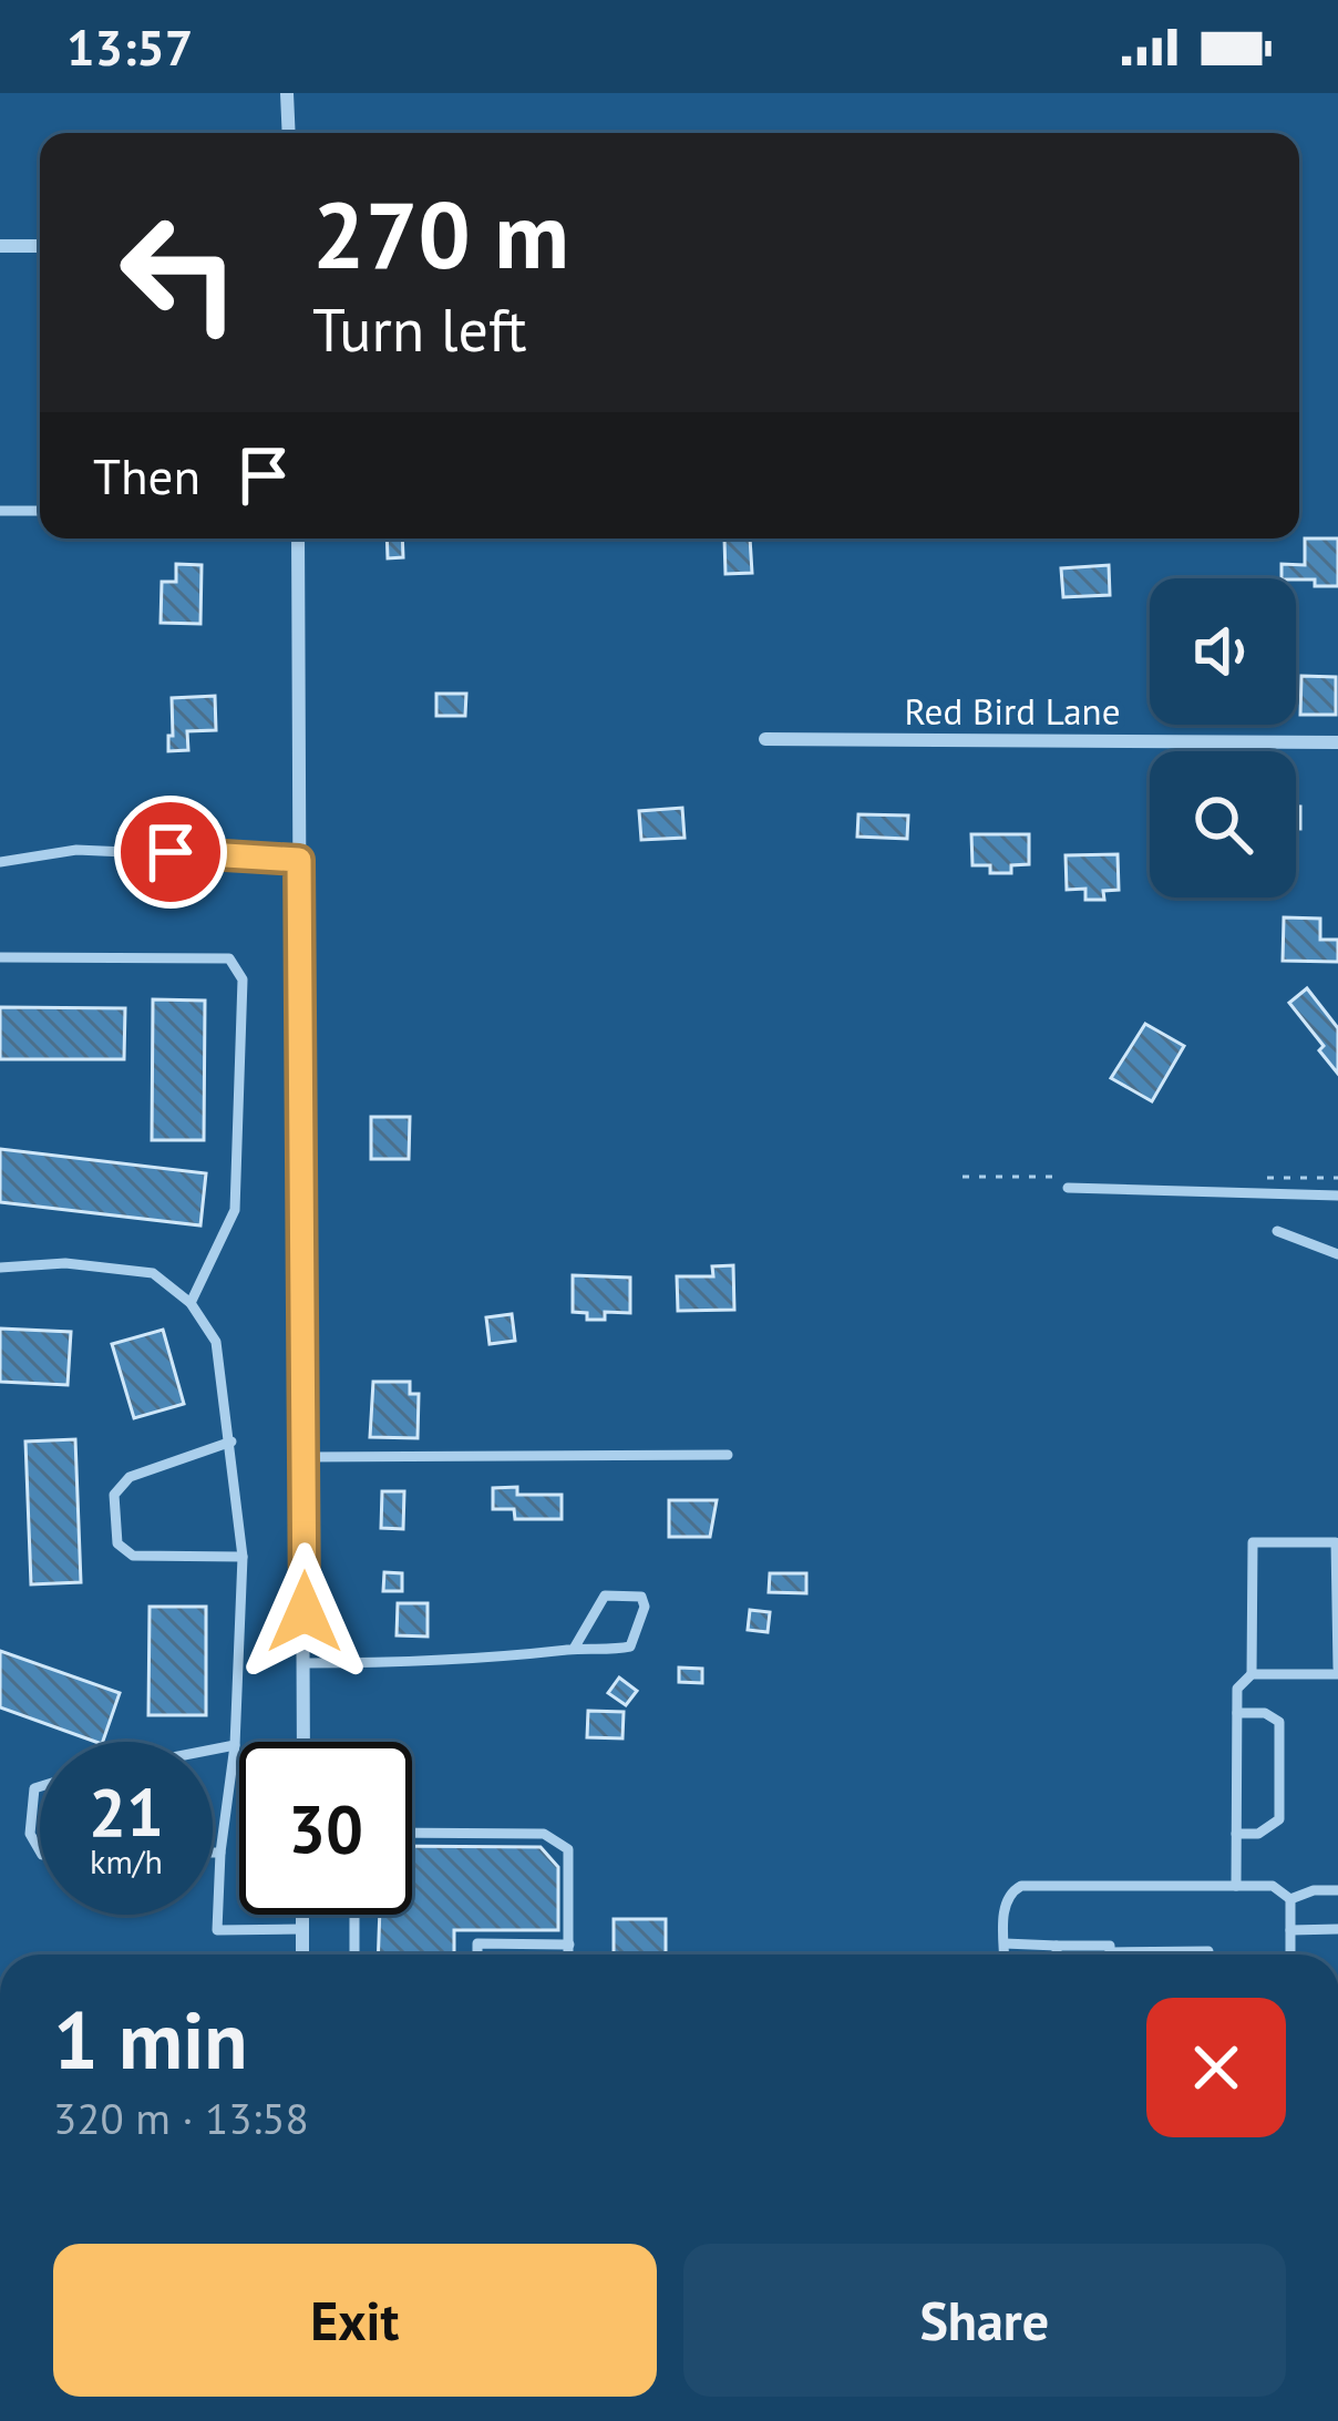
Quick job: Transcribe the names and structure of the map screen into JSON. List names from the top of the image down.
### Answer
{
  "streets": {
    "street": ["Red Bird Lane"]
  },
  "page": {
    "status": "13:57",
    "turn": ["270 m", "Turn left"],
    "then": "Then",
    "speed": "21 km/h",
    "limit": "30",
    "heading": ["1 min", "320 m · 13:58"],
    "buttons": ["Exit", "Share"]
  }
}
